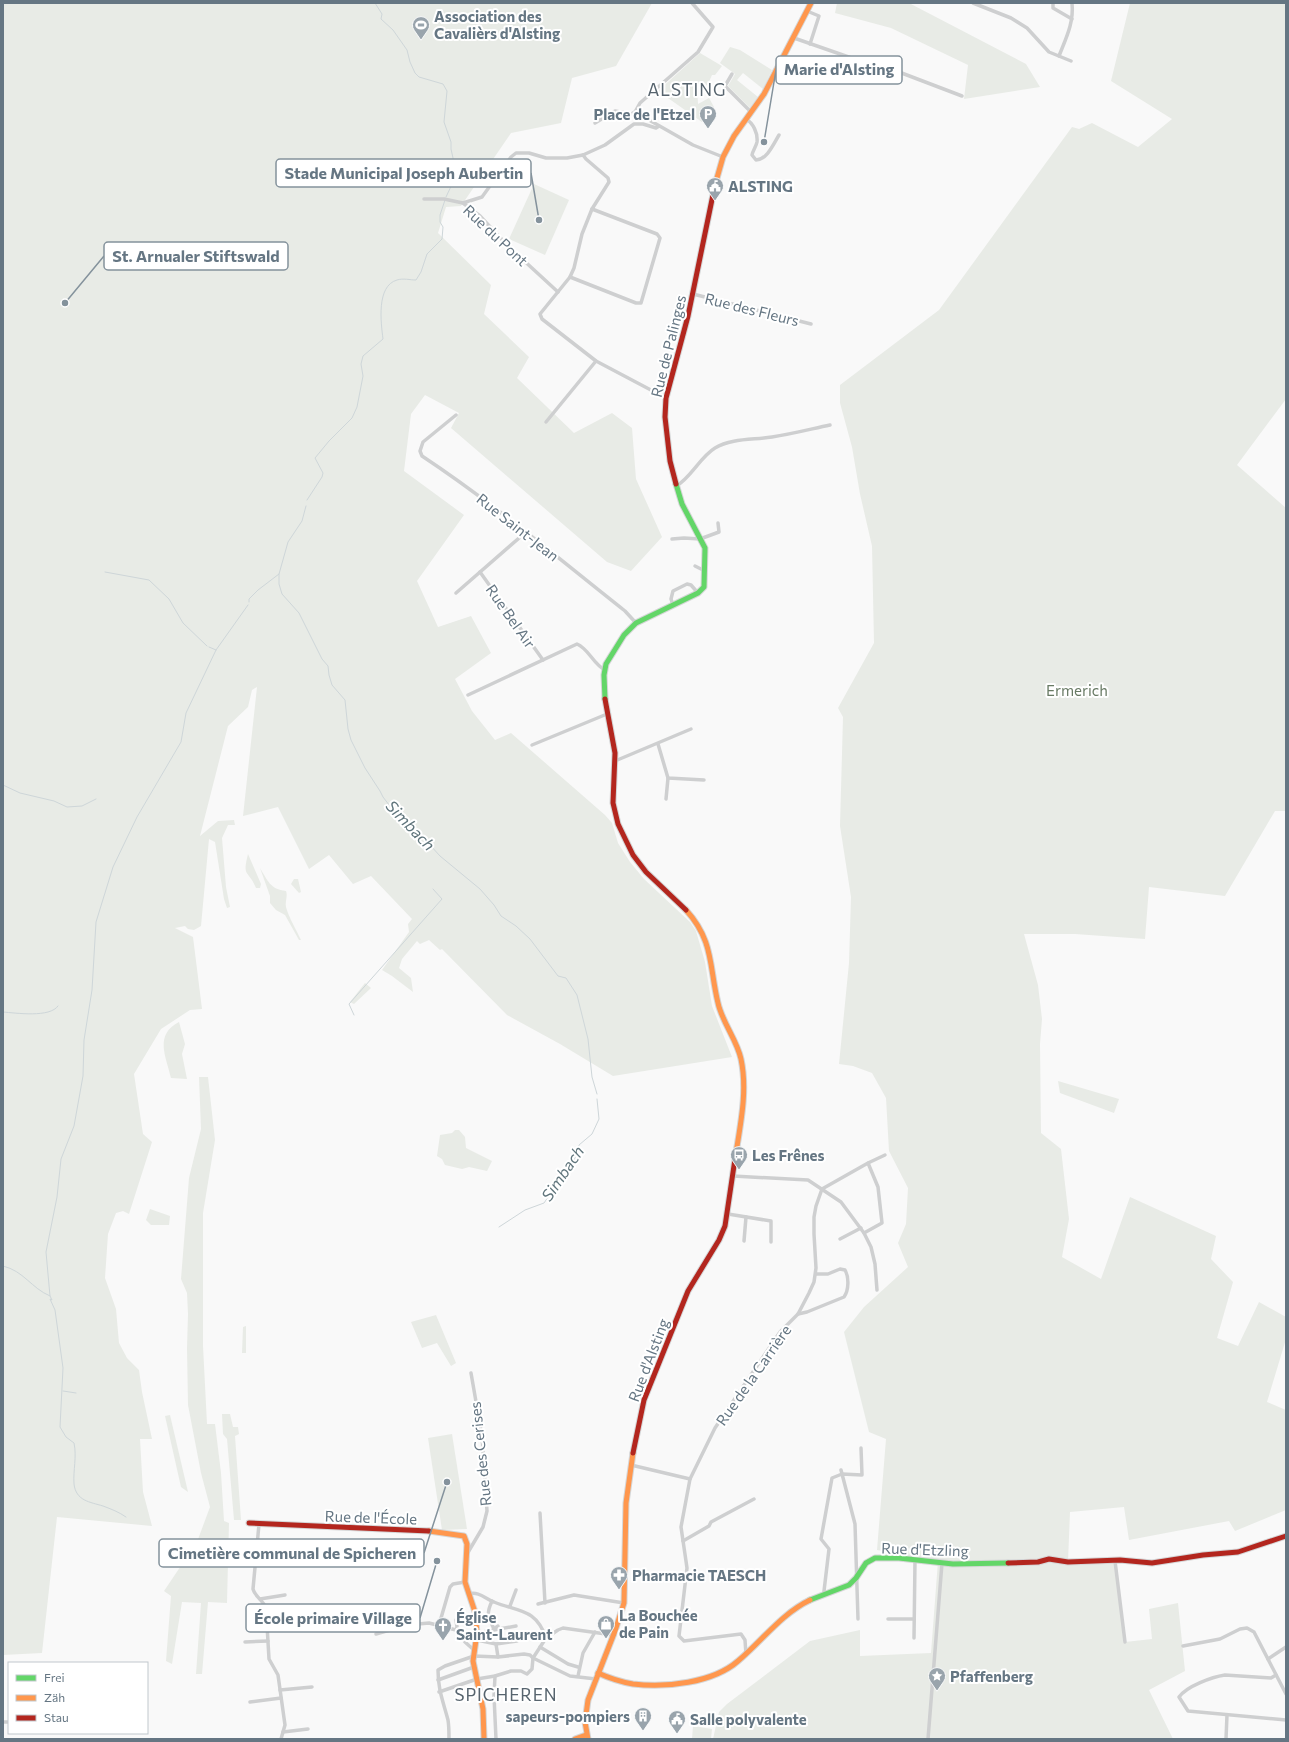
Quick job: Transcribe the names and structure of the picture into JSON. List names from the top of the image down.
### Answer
{
  "streets": {
    "main road": [
      "Rue de Palinges",
      "Rue d'Alsting",
      "Rue de l'École",
      "Rue d'Etzling"
    ],
    "street": [
      "Rue du Pont",
      "Rue des Fleurs",
      "Rue Saint-Jean",
      "Rue Bel Air",
      "Rue de la Carrière",
      "Rue des Cerises"
    ]
  },
  "crossings": [
    ["Rue des Fleurs", "Rue de Palinges"],
    ["Rue d'Alsting", "Rue d'Etzling"],
    ["Rue de la Carrière", "Rue d'Etzling"],
    ["Rue des Cerises", "Rue de l'École"]
  ],
  "districts": ["ALSTING", "SPICHEREN"],
  "water": ["Simbach"],
  "parks": ["Ermerich"],
  "places": {
    "sports": ["Association des Cavalièrs d'Alsting"],
    "parking": ["Place de l'Etzel"],
    "other": [
      "Marie d'Alsting",
      "Stade Municipal Joseph Aubertin",
      "St. Arnualer Stiftswald",
      "Cimetière communal de Spicheren",
      "École primaire Village"
    ],
    "public building": ["ALSTING", "Salle polyvalente"],
    "bus stop": ["Les Frênes"],
    "pharmacy": ["Pharmacie TAESCH"],
    "shop": ["La Bouchée de Pain"],
    "church": ["Église Saint-Laurent"],
    "place": ["Pfaffenberg"],
    "building": ["sapeurs-pompiers"]
  },
  "legend": ["Frei", "Zäh", "Stau"]
}
